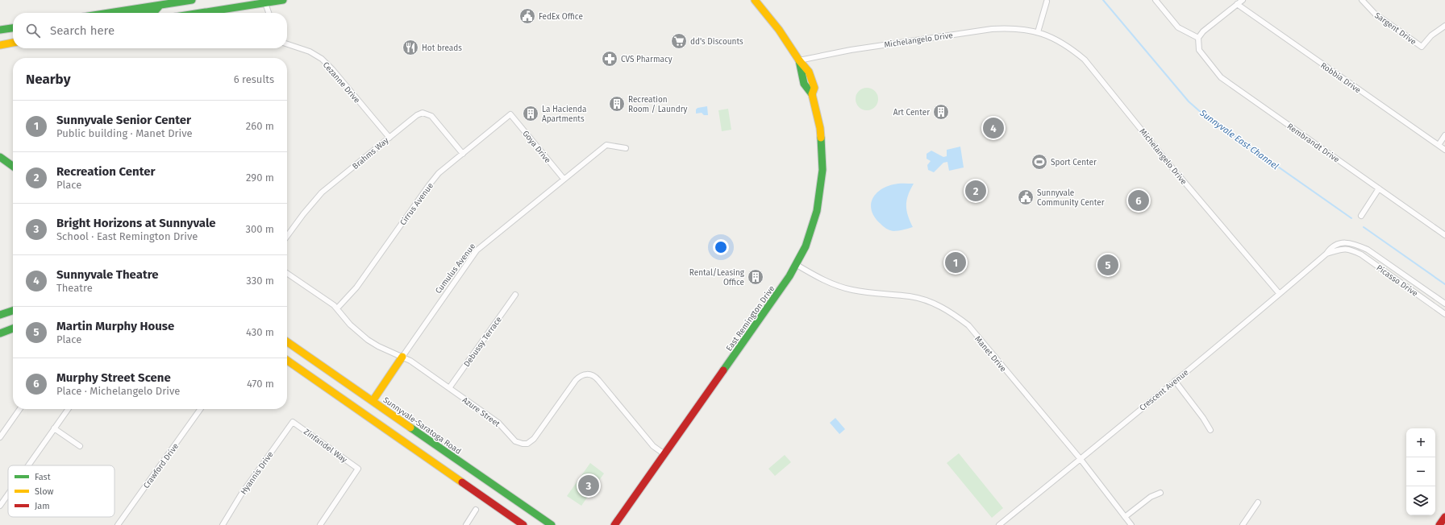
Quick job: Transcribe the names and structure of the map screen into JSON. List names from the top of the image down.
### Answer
{
  "streets": {
    "main road": ["Cumulus Avenue", "East Remington Drive", "Sunnyvale-Saratoga Road"],
    "street": [
      "Sargent Drive",
      "Michelangelo Drive",
      "Robbia Drive",
      "Cezanne Drive",
      "Rembrandt Drive",
      "Goya Drive",
      "Brahms Way",
      "Cirrus Avenue",
      "Picasso Drive",
      "Debussy Terrace",
      "Manet Drive",
      "Crescent Avenue",
      "Azure Street",
      "Zinfandel Way",
      "Crawford Drive",
      "Hyannis Drive"
    ]
  },
  "crossings": [
    ["Michelangelo Drive", "East Remington Drive"],
    ["Michelangelo Drive", "Crescent Avenue"],
    ["Cezanne Drive", "Brahms Way"],
    ["Goya Drive", "Cirrus Avenue"],
    ["Goya Drive", "Cumulus Avenue"],
    ["Brahms Way", "Cirrus Avenue"],
    ["Cirrus Avenue", "Azure Street"],
    ["Cumulus Avenue", "Azure Street"],
    ["Cumulus Avenue", "Sunnyvale-Saratoga Road"],
    ["Picasso Drive", "Crescent Avenue"],
    ["East Remington Drive", "Manet Drive"],
    ["East Remington Drive", "Azure Street"],
    ["Debussy Terrace", "Azure Street"],
    ["Manet Drive", "Crescent Avenue"],
    ["Zinfandel Way", "Hyannis Drive"]
  ],
  "water": ["Sunnyvale East Channel"],
  "places": {
    "public building": ["FedEx Office", "Sunnyvale Community Center"],
    "supermarket": ["dd's Discounts"],
    "restaurant": ["Hot breads"],
    "pharmacy": ["CVS Pharmacy"],
    "building": [
      "Recreation Room / Laundry",
      "Art Center",
      "La Hacienda Apartments",
      "Rental/Leasing Office"
    ],
    "sports": ["Sport Center"]
  },
  "legend": ["Fast", "Slow", "Jam"],
  "page": {
    "search": "Search here",
    "heading": ["Nearby", "6 results"],
    "list": [
      {
        "mark": "1",
        "name": "Sunnyvale Senior Center",
        "note": "Public building · Manet Drive",
        "value": "260 m"
      },
      {
        "mark": "2",
        "name": "Recreation Center",
        "note": "Place",
        "value": "290 m"
      },
      {
        "mark": "3",
        "name": "Bright Horizons at Sunnyvale",
        "note": "School · East Remington Drive",
        "value": "300 m"
      },
      {
        "mark": "4",
        "name": "Sunnyvale Theatre",
        "note": "Theatre",
        "value": "330 m"
      },
      {
        "mark": "5",
        "name": "Martin Murphy House",
        "note": "Place",
        "value": "430 m"
      },
      {
        "mark": "6",
        "name": "Murphy Street Scene",
        "note": "Place · Michelangelo Drive",
        "value": "470 m"
      }
    ],
    "pins": [
      "4",
      "2",
      "6",
      "1",
      "5",
      "3"
    ],
    "map_buttons": ["+", "−"]
  }
}
